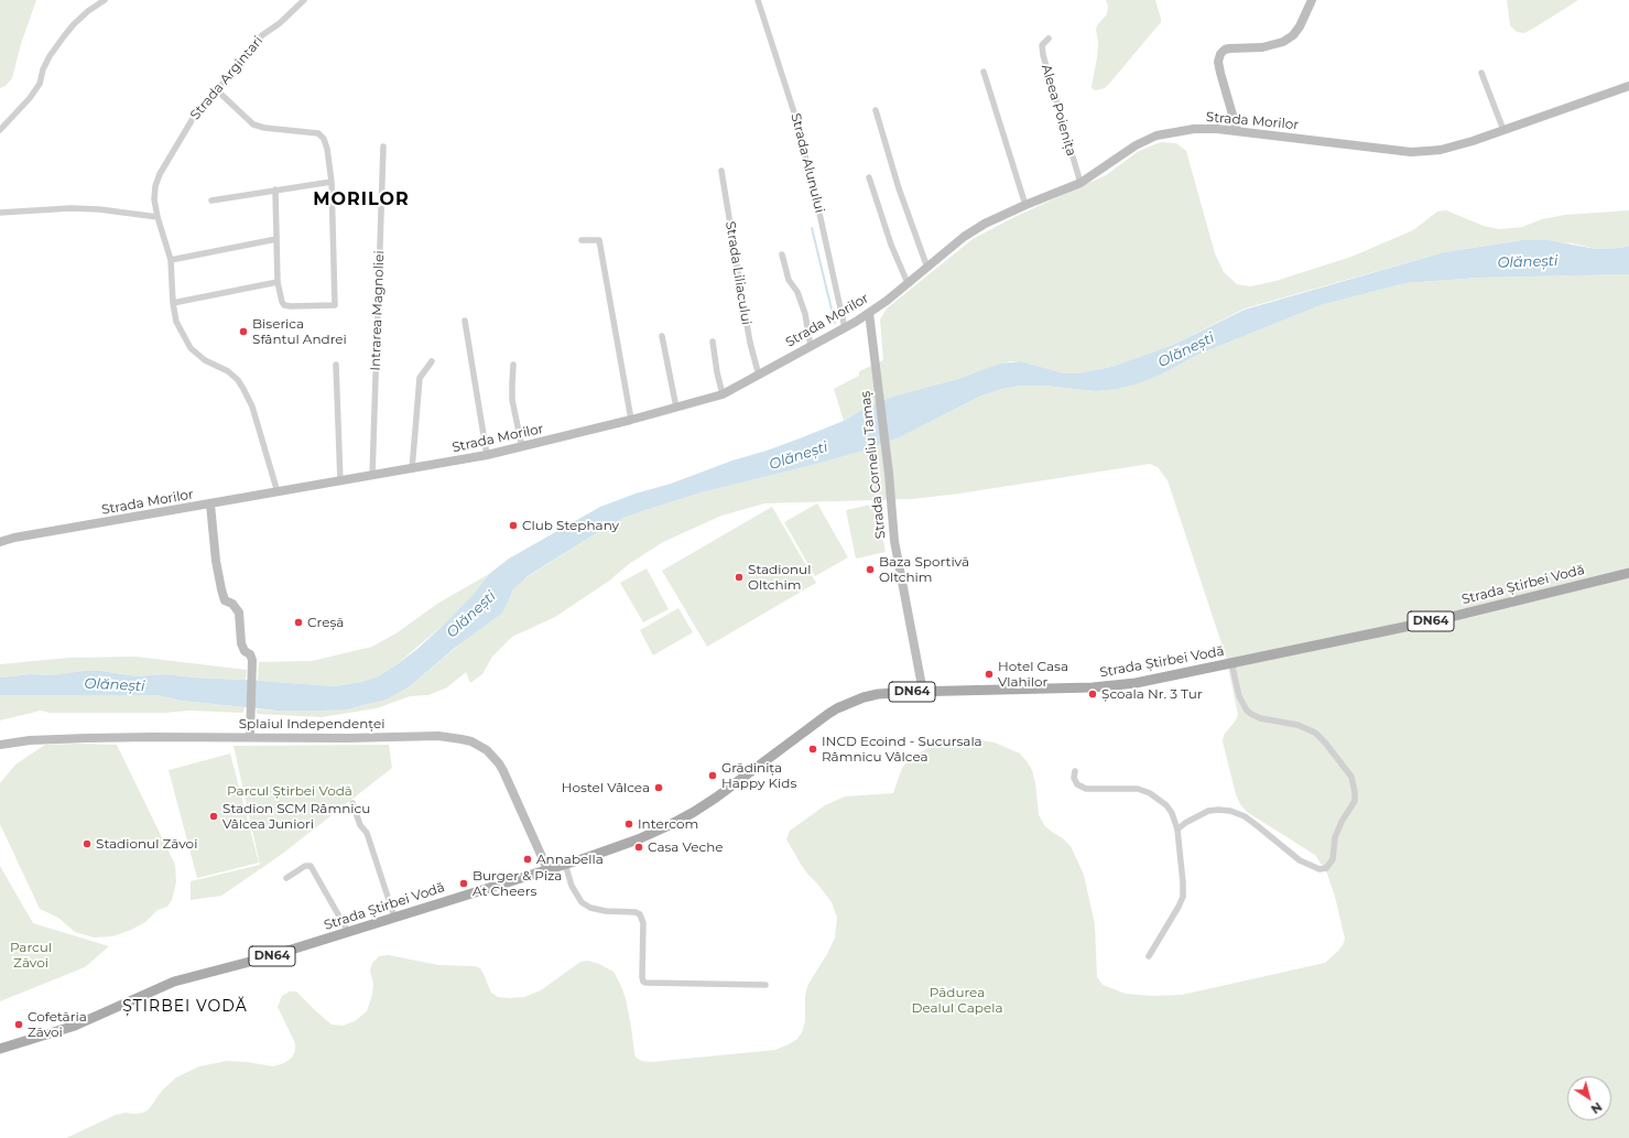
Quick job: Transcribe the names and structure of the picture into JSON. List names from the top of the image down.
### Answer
{
  "streets": {
    "main road": ["Strada Știrbei Vodă", "DN64"],
    "street": [
      "Strada Argintari",
      "Aleea Poienița",
      "Strada Morilor",
      "Strada Alunului",
      "Strada Liliacului",
      "Intrarea Magnoliei",
      "Strada Corneliu Tamaș",
      "Splaiul Independenței"
    ]
  },
  "crossings": [
    ["Strada Argintari", "Strada Morilor"],
    ["Aleea Poienița", "Strada Morilor"],
    ["Strada Morilor", "Strada Alunului"],
    ["Strada Morilor", "Strada Liliacului"],
    ["Strada Morilor", "Intrarea Magnoliei"],
    ["Strada Morilor", "Strada Corneliu Tamaș"],
    ["Strada Corneliu Tamaș", "Strada Știrbei Vodă"],
    ["Strada Știrbei Vodă", "Splaiul Independenței"]
  ],
  "districts": ["MORILOR", "ȘTIRBEI VODĂ"],
  "water": ["Olănești"],
  "parks": ["Parcul Știrbei Vodă", "Parcul Zăvoi", "Pădurea Dealul Capela"],
  "places": [
    "Biserica Sfântul Andrei",
    "Club Stephany",
    "Baza Sportivă Oltchim",
    "Stadionul Oltchim",
    "Creșă",
    "Hotel Casa Vlahilor",
    "Școala Nr. 3 Tur",
    "INCD Ecoind - Sucursala Râmnicu Vâlcea",
    "Grădinița Happy Kids",
    "Hostel Vâlcea",
    "Stadion SCM Râmnicu Vâlcea Juniori",
    "Intercom",
    "Stadionul Zăvoi",
    "Casa Veche",
    "Annabella",
    "Burger & Piza At Cheers",
    "Cofetăria Zăvoi"
  ],
  "north": "bottom right"
}
